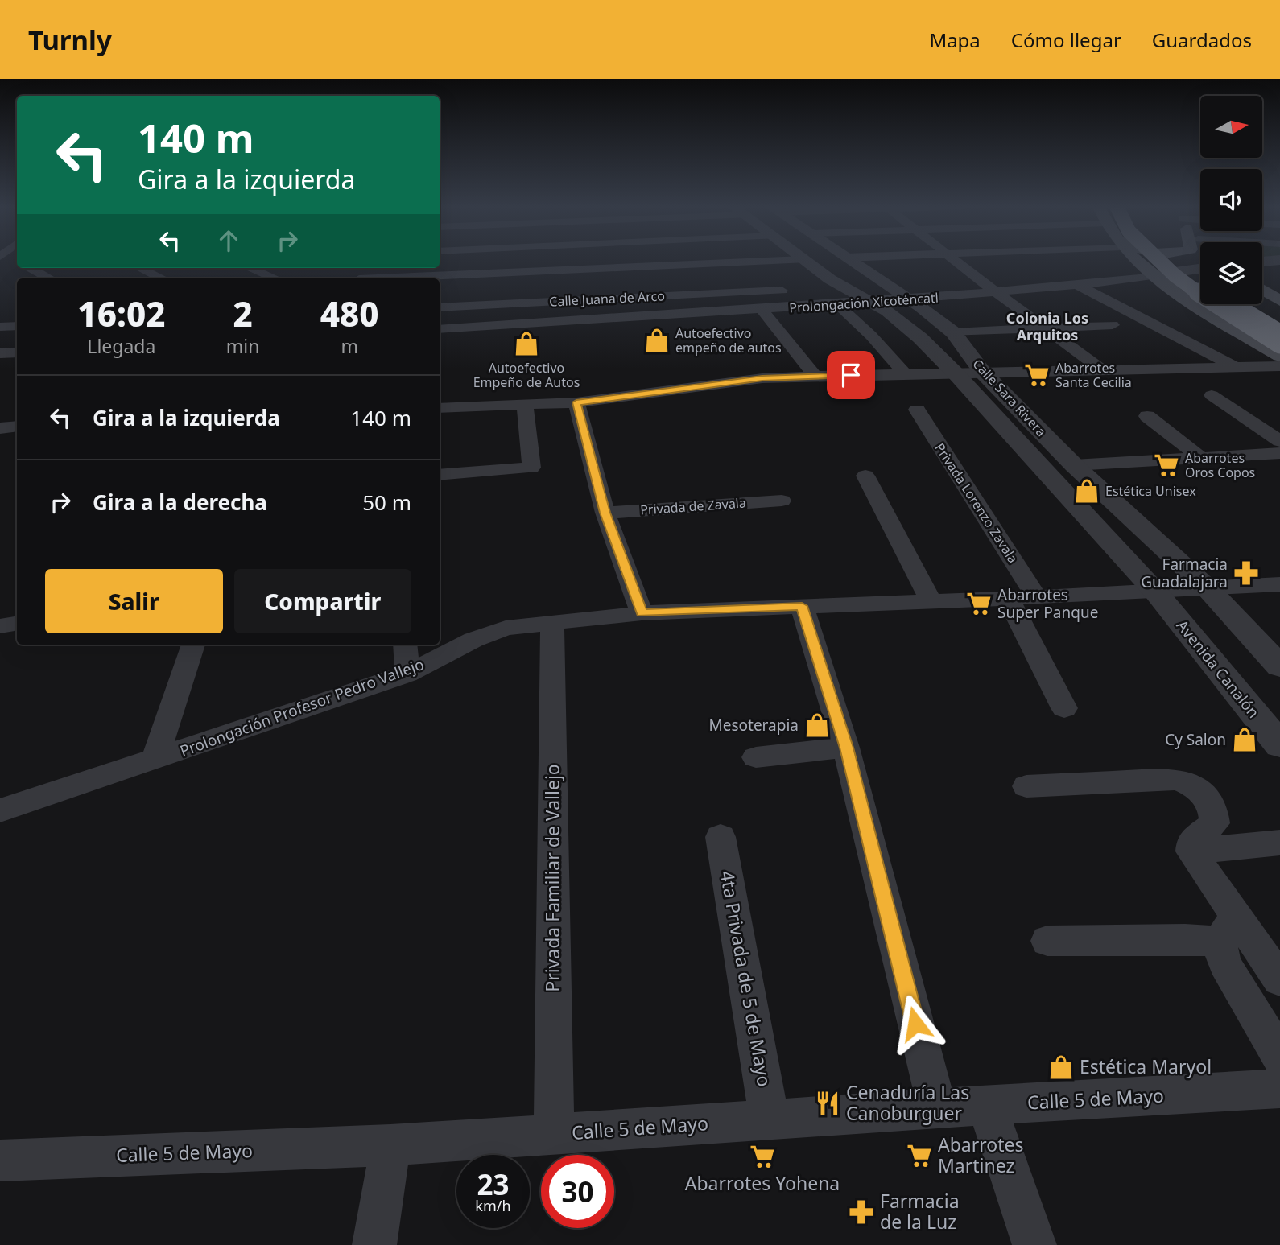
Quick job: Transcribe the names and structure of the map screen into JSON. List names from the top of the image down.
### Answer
{
  "streets": {
    "street": [
      "Calle Juana de Arco",
      "Prolongación Xicoténcatl",
      "Calle Sara Rivera",
      "Privada Lorenzo Zavala",
      "Privada de Zavala",
      "Avenida Canalón",
      "Prolongación Profesor Pedro Vallejo",
      "Privada Familiar de Vallejo",
      "4ta Privada de 5 de Mayo",
      "Calle 5 de Mayo"
    ]
  },
  "crossings": [
    ["Prolongación Xicoténcatl", "Calle Sara Rivera"],
    ["Calle Sara Rivera", "Avenida Canalón"],
    ["Calle Sara Rivera", "Prolongación Profesor Pedro Vallejo"],
    ["Privada Lorenzo Zavala", "Prolongación Profesor Pedro Vallejo"],
    ["Avenida Canalón", "Prolongación Profesor Pedro Vallejo"],
    ["Prolongación Profesor Pedro Vallejo", "Privada Familiar de Vallejo"],
    ["Privada Familiar de Vallejo", "Calle 5 de Mayo"],
    ["4ta Privada de 5 de Mayo", "Calle 5 de Mayo"]
  ],
  "districts": ["Colonia Los Arquitos"],
  "places": {
    "shop": [
      "Autoefectivo empeño de autos",
      "Autoefectivo Empeño de Autos",
      "Estética Unisex",
      "Mesoterapia",
      "Cy Salon",
      "Estética Maryol"
    ],
    "supermarket": [
      "Abarrotes Santa Cecilia",
      "Abarrotes Oros Copos",
      "Abarrotes Super Panque",
      "Abarrotes Martinez",
      "Abarrotes Yohena"
    ],
    "pharmacy": ["Farmacia Guadalajara", "Farmacia de la Luz"],
    "restaurant": ["Cenaduría Las Canoburguer"]
  },
  "north": "right",
  "page": {
    "header": "Turnly",
    "nav": ["Mapa", "Cómo llegar", "Guardados"],
    "turn": ["140 m", "Gira a la izquierda"],
    "eta": [
      "16:02",
      "Llegada",
      "2",
      "min",
      "480",
      "m"
    ],
    "list": [
      {
        "name": "Gira a la izquierda",
        "value": "140 m"
      },
      {
        "name": "Gira a la derecha",
        "value": "50 m"
      }
    ],
    "buttons": ["Salir", "Compartir"],
    "speed": "23 km/h",
    "limit": "30"
  }
}
